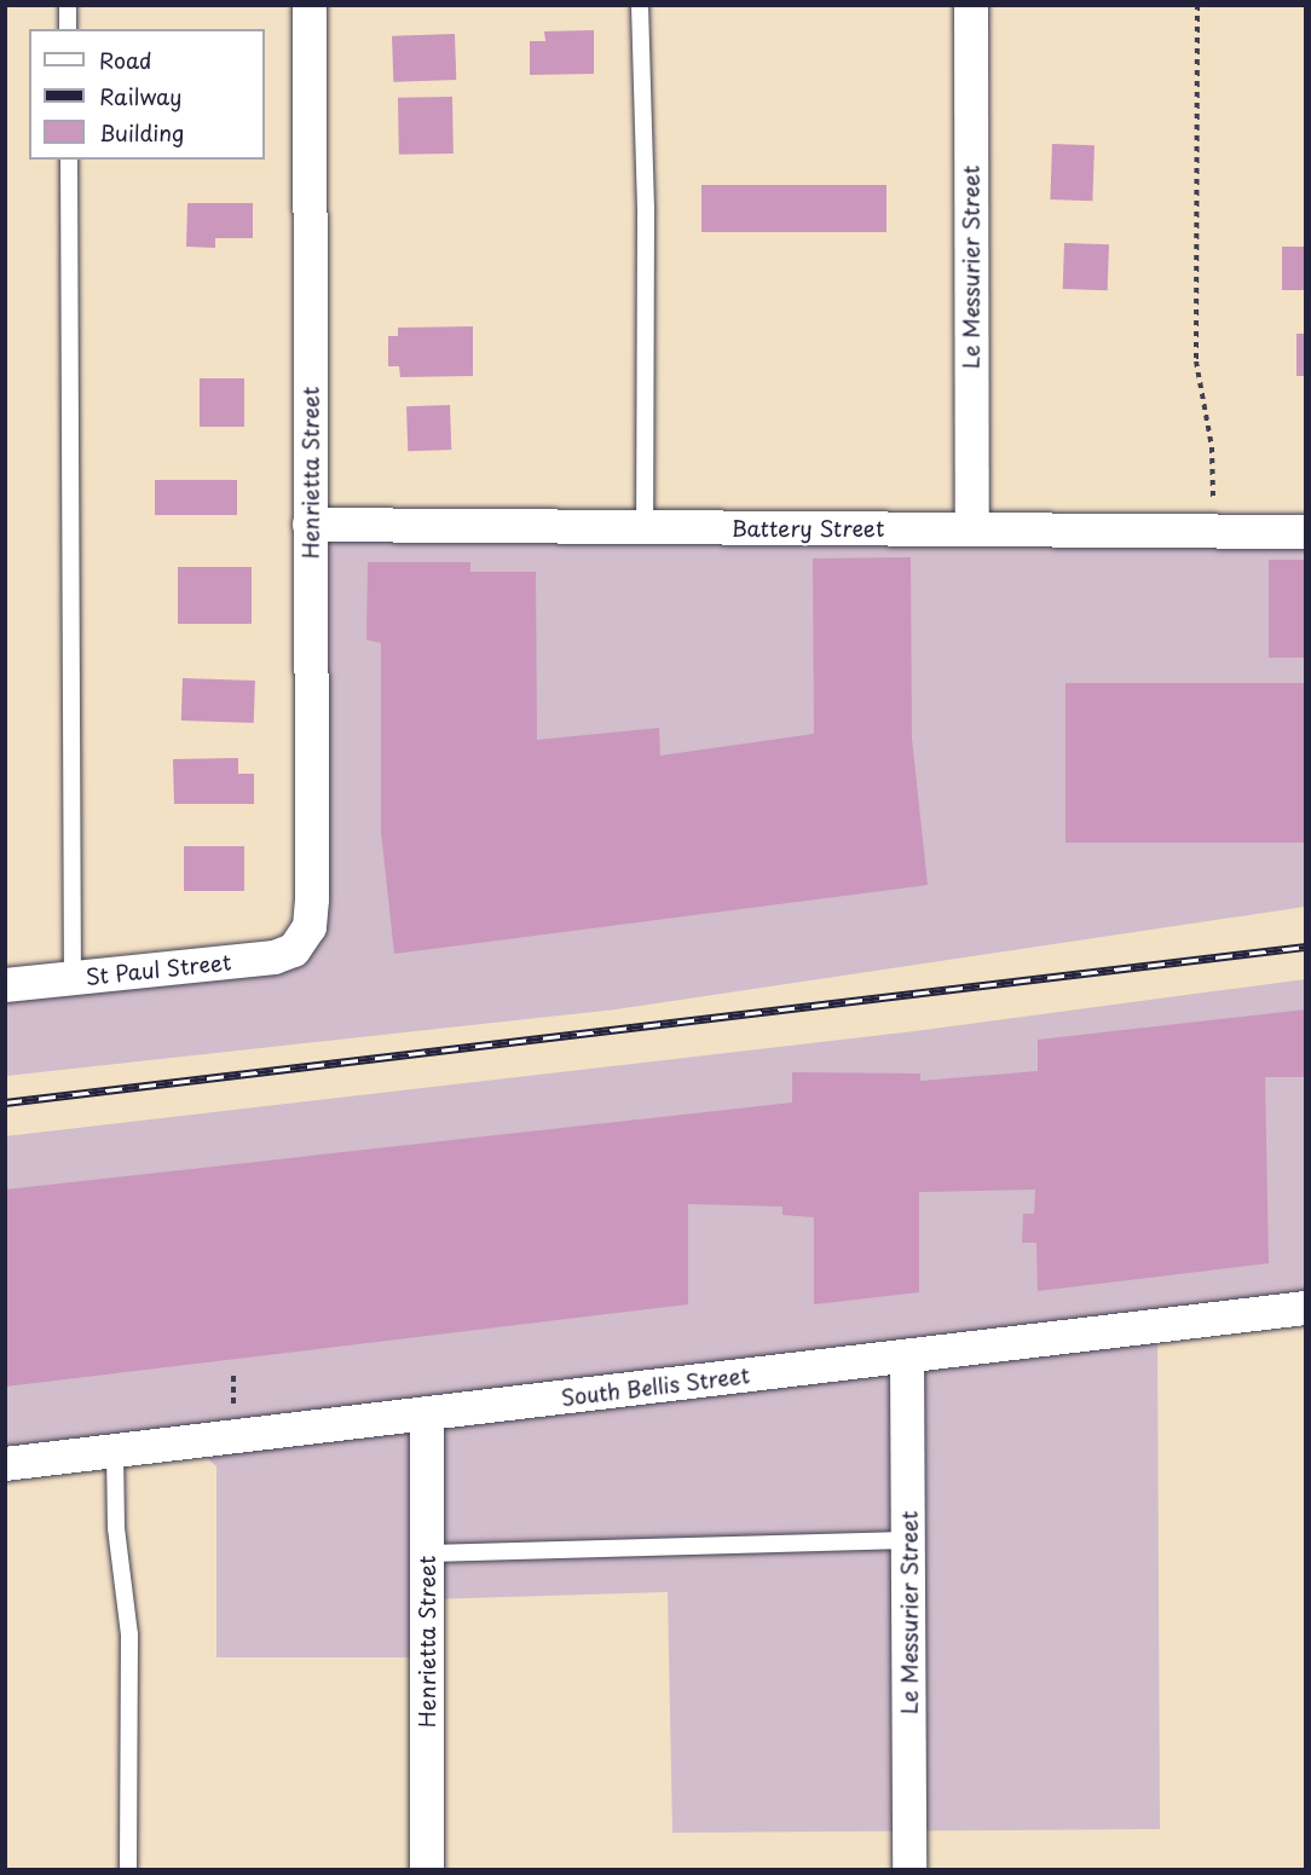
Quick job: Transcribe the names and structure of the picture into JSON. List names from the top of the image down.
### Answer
{
  "streets": {
    "street": [
      "Le Messurier Street",
      "Henrietta Street",
      "Battery Street",
      "St Paul Street",
      "South Bellis Street"
    ]
  },
  "crossings": [
    ["Le Messurier Street", "Battery Street"],
    ["Le Messurier Street", "South Bellis Street"],
    ["Henrietta Street", "Battery Street"],
    ["Henrietta Street", "St Paul Street"],
    ["Henrietta Street", "South Bellis Street"]
  ],
  "legend": ["Road", "Railway", "Building"]
}
